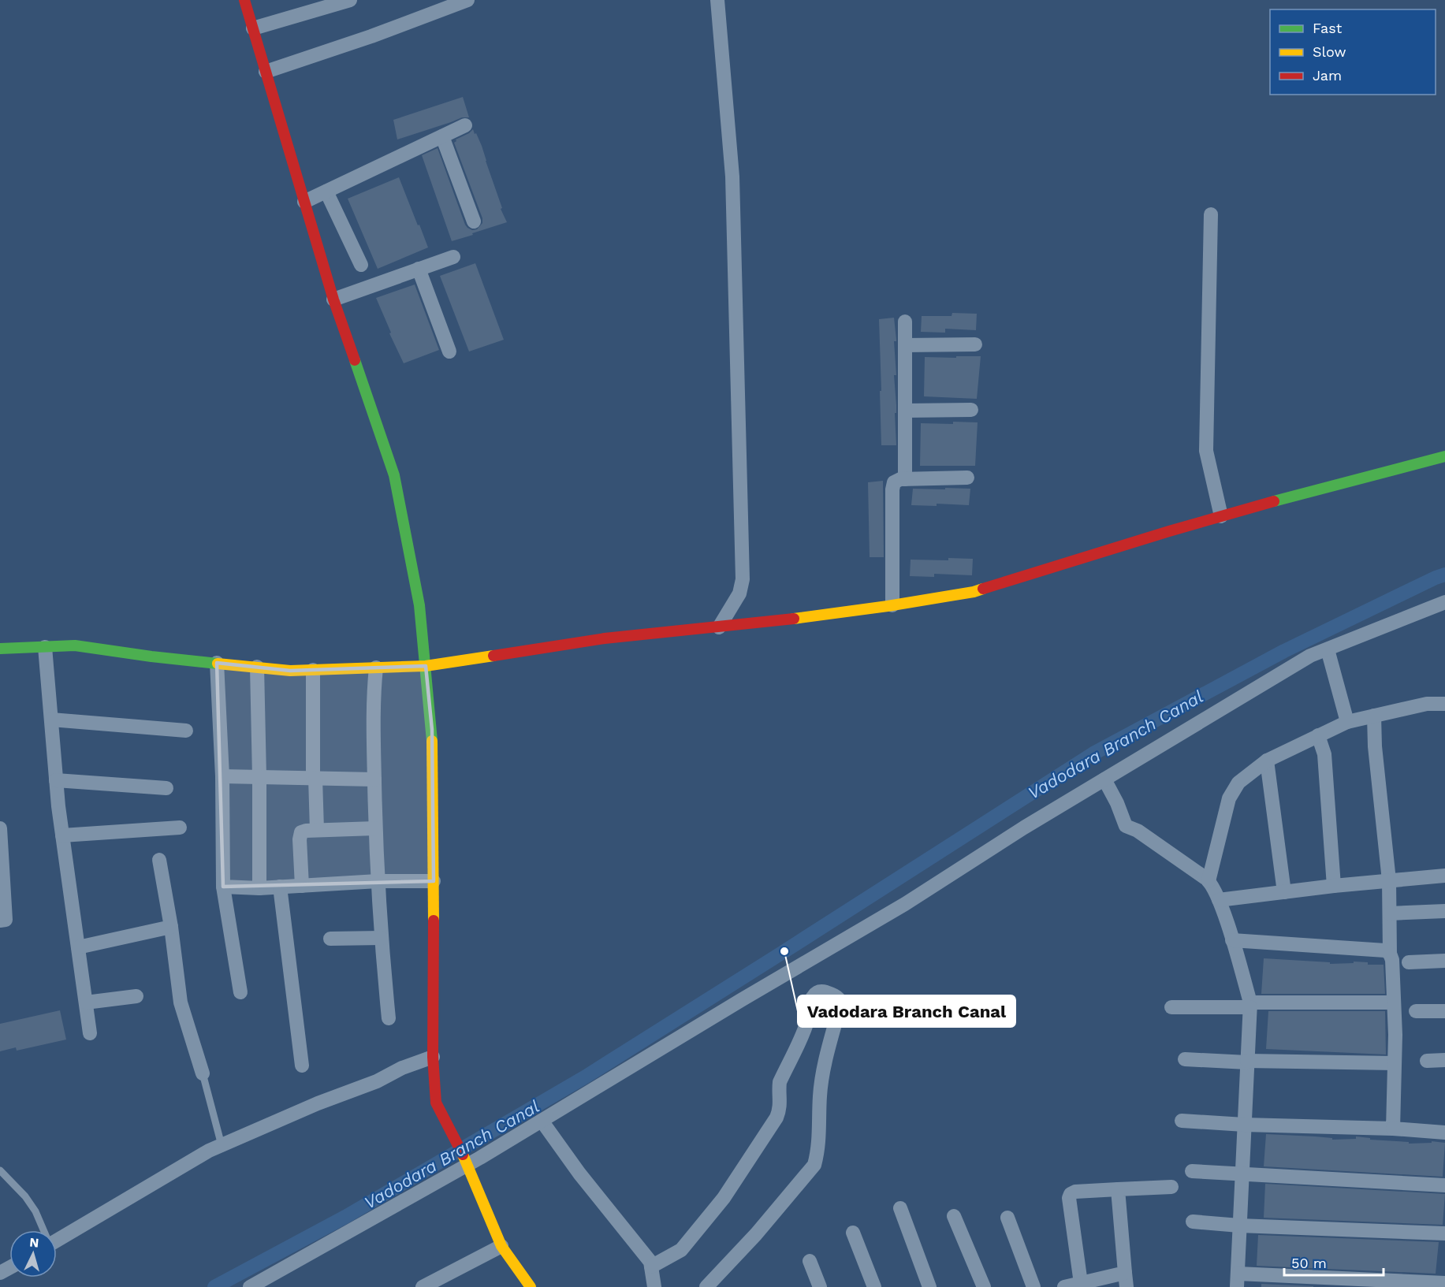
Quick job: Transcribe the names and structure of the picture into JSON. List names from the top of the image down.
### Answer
{
  "water": ["Vadodara Branch Canal"],
  "places": ["Vadodara Branch Canal"],
  "legend": ["Fast", "Slow", "Jam"],
  "scale_bar": "50 m",
  "north": "top"
}
